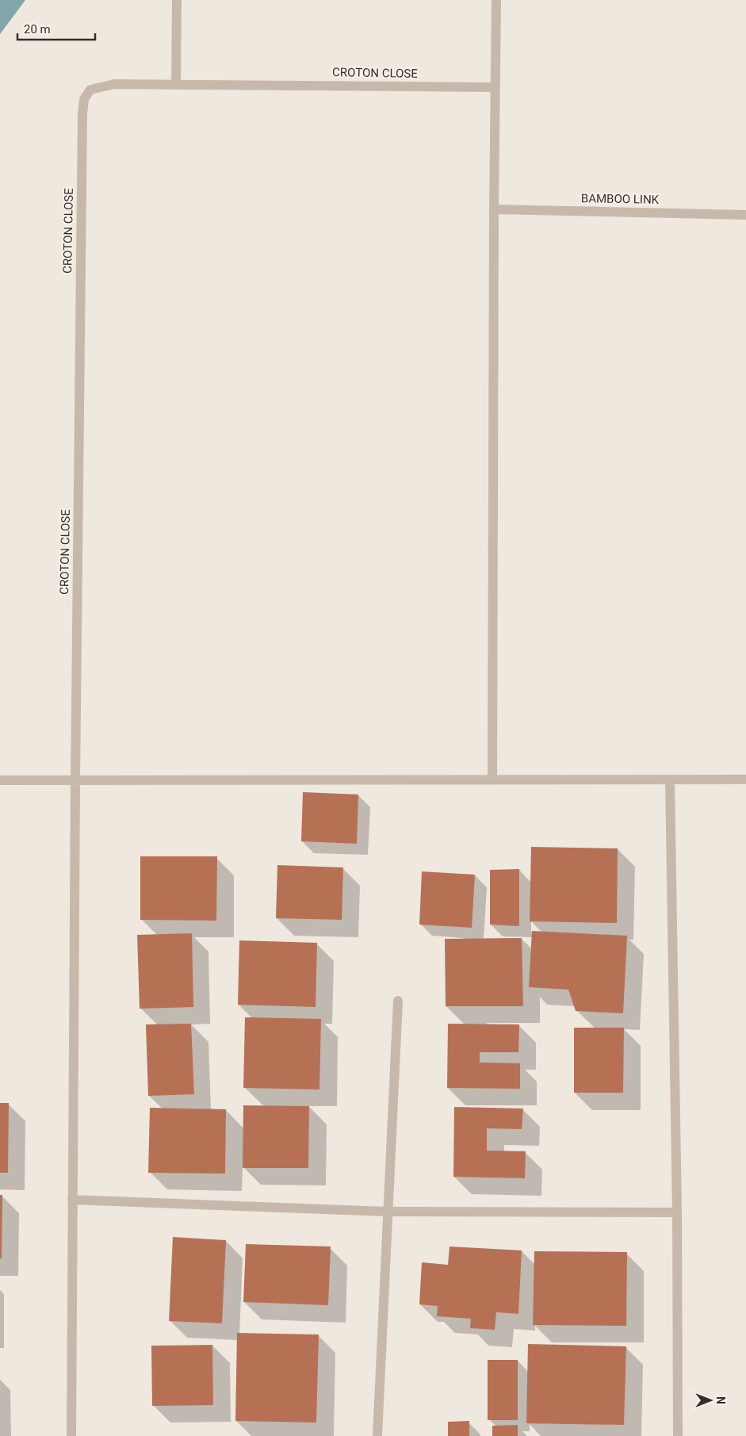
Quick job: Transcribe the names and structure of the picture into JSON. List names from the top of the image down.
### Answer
{
  "streets": {
    "street": ["CROTON CLOSE", "BAMBOO LINK"]
  },
  "scale_bar": "20 m",
  "north": "right"
}
